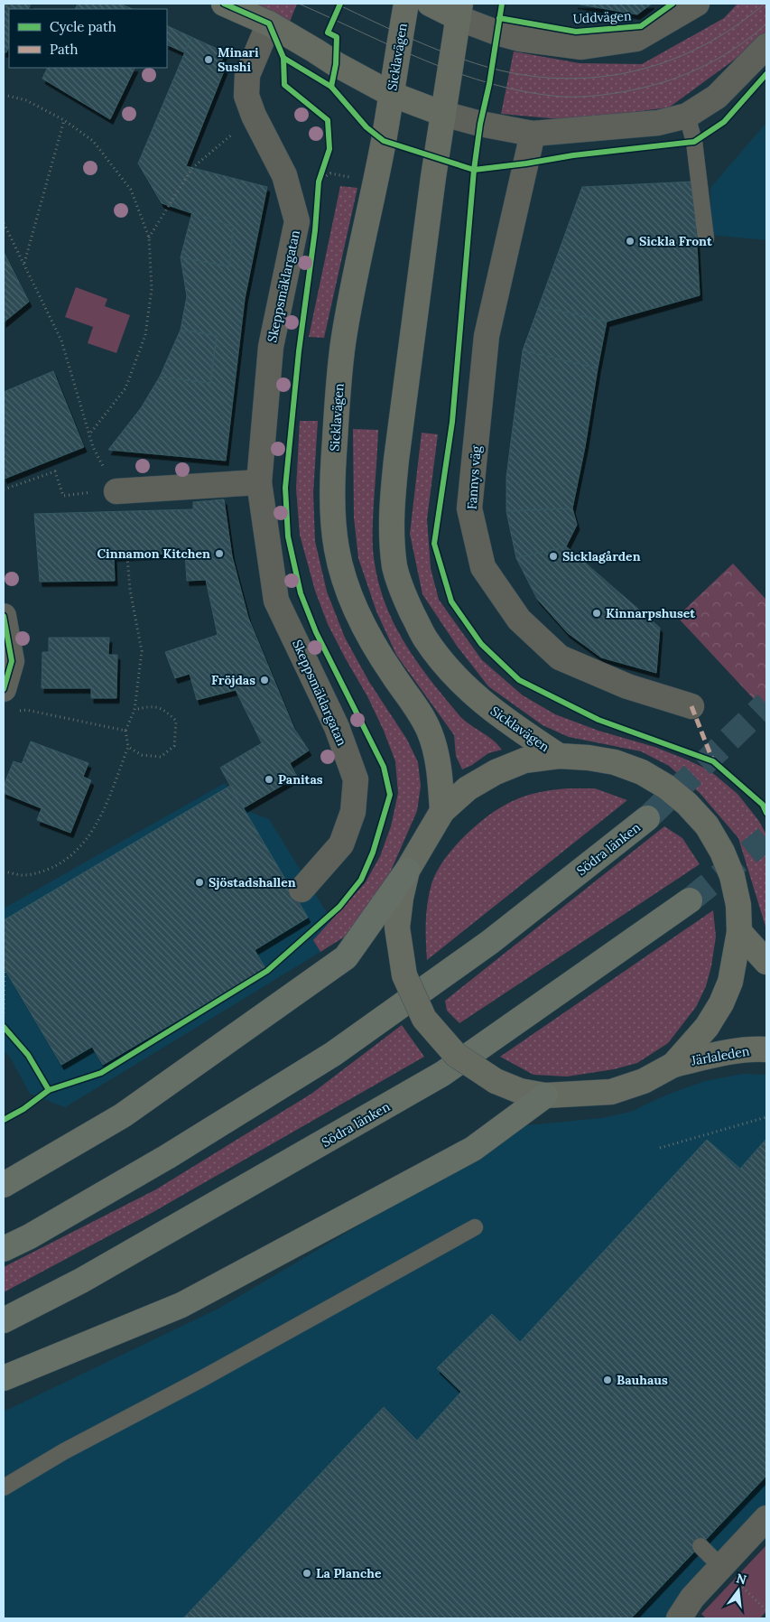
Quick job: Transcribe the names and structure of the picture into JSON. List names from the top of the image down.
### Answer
{
  "streets": {
    "highway": ["Södra länken"],
    "main road": ["Sicklavägen", "Järlaleden"],
    "street": ["Uddvägen", "Skeppsmäklargatan", "Fannys väg"]
  },
  "crossings": [
    ["Uddvägen", "Sicklavägen"]
  ],
  "places": [
    "Minari Sushi",
    "Sickla Front",
    "Cinnamon Kitchen",
    "Sicklagården",
    "Kinnarpshuset",
    "Fröjdas",
    "Panitas",
    "Sjöstadshallen",
    "Bauhaus",
    "La Planche"
  ],
  "legend": ["Cycle path", "Path"],
  "north": "top"
}
